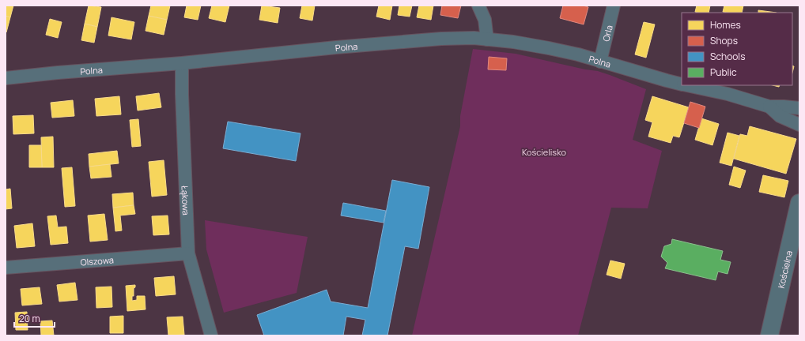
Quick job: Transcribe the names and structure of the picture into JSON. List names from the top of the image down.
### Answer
{
  "streets": {
    "street": [
      "Orla",
      "Polna",
      "Łąkowa",
      "Olszowa",
      "Kościelna"
    ]
  },
  "crossings": [
    ["Orla", "Polna"],
    ["Polna", "Łąkowa"],
    ["Łąkowa", "Olszowa"]
  ],
  "parks": ["Kościelisko"],
  "legend": [
    "Homes",
    "Shops",
    "Schools",
    "Public"
  ],
  "scale_bar": "20 m"
}
